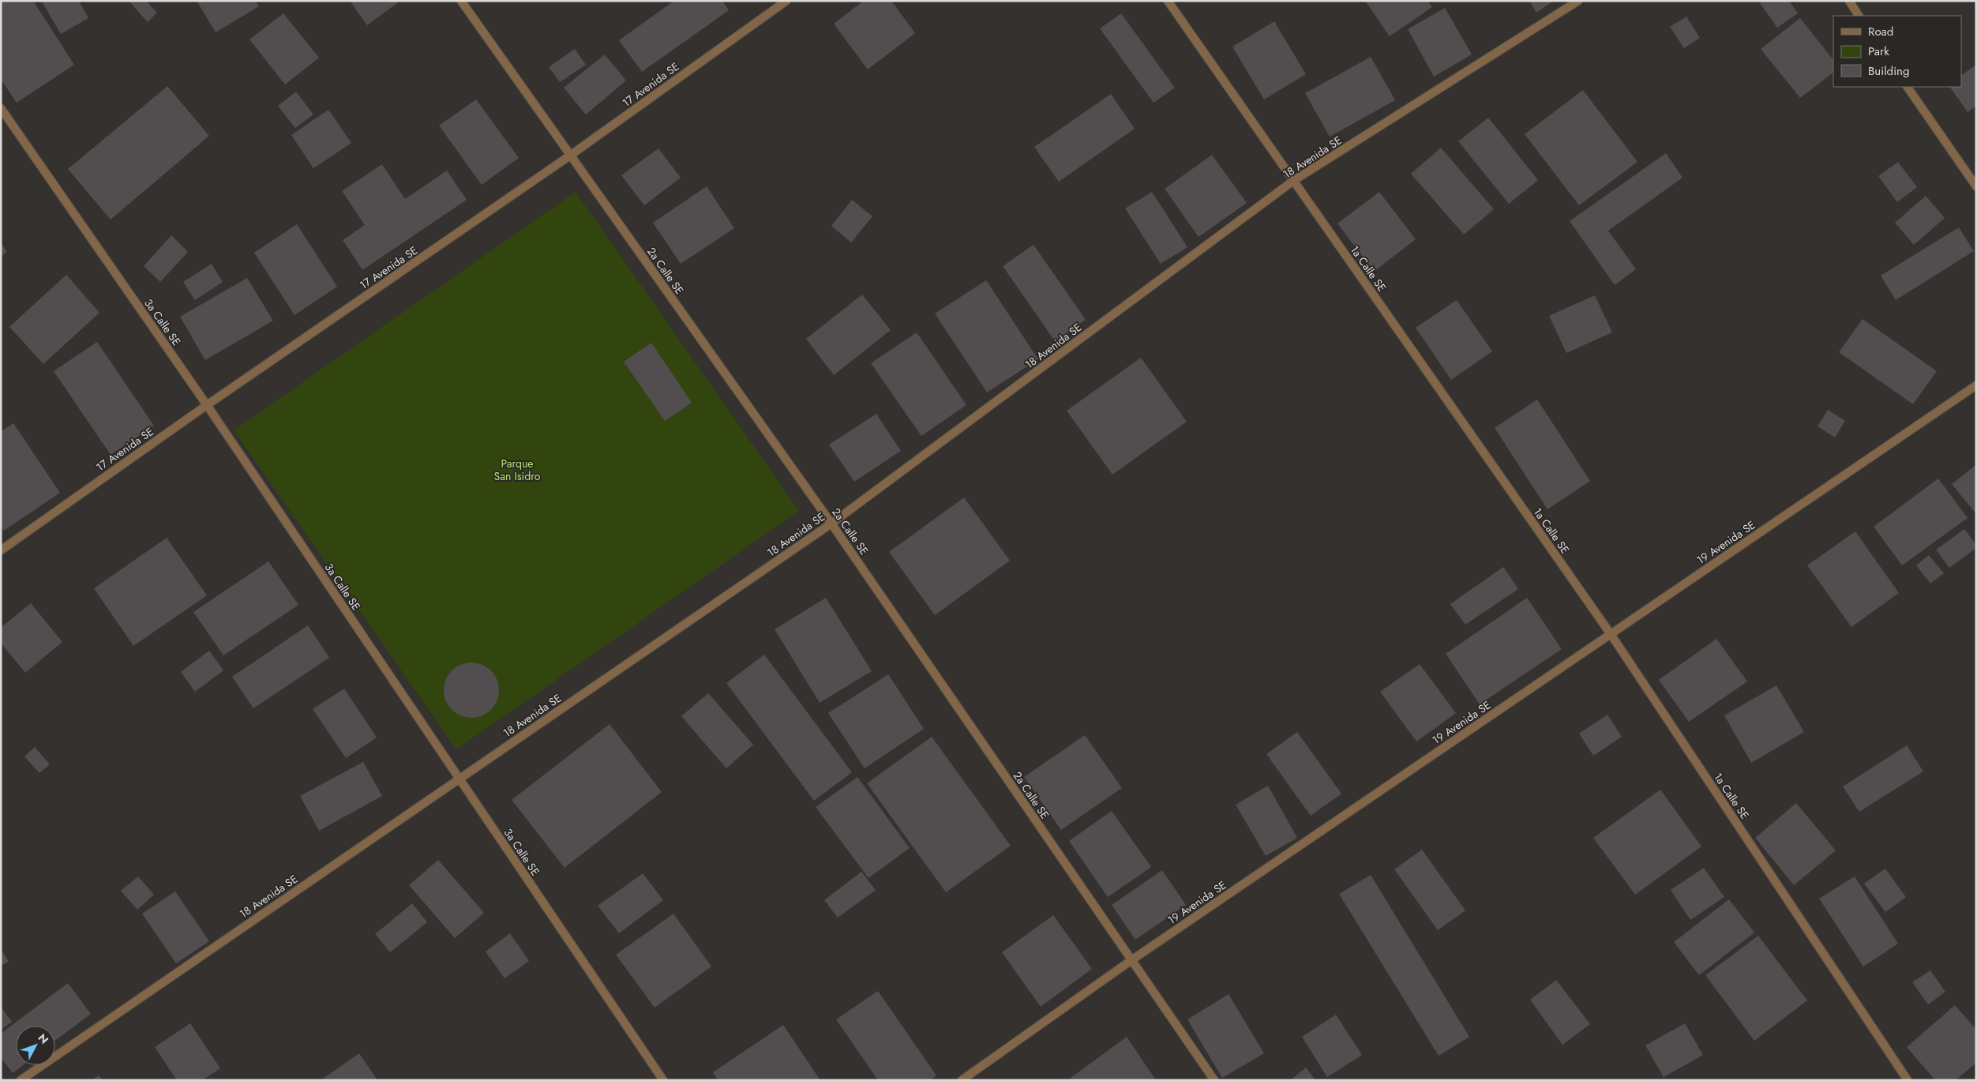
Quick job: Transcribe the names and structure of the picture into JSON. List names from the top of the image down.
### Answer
{
  "streets": {
    "street": [
      "17 Avenida SE",
      "18 Avenida SE",
      "1a Calle SE",
      "2a Calle SE",
      "3a Calle SE",
      "19 Avenida SE"
    ]
  },
  "crossings": [
    ["17 Avenida SE", "2a Calle SE"],
    ["17 Avenida SE", "3a Calle SE"],
    ["18 Avenida SE", "1a Calle SE"],
    ["18 Avenida SE", "2a Calle SE"],
    ["18 Avenida SE", "3a Calle SE"],
    ["1a Calle SE", "19 Avenida SE"],
    ["2a Calle SE", "19 Avenida SE"]
  ],
  "parks": ["Parque San Isidro"],
  "legend": ["Road", "Park", "Building"],
  "north": "top right"
}
